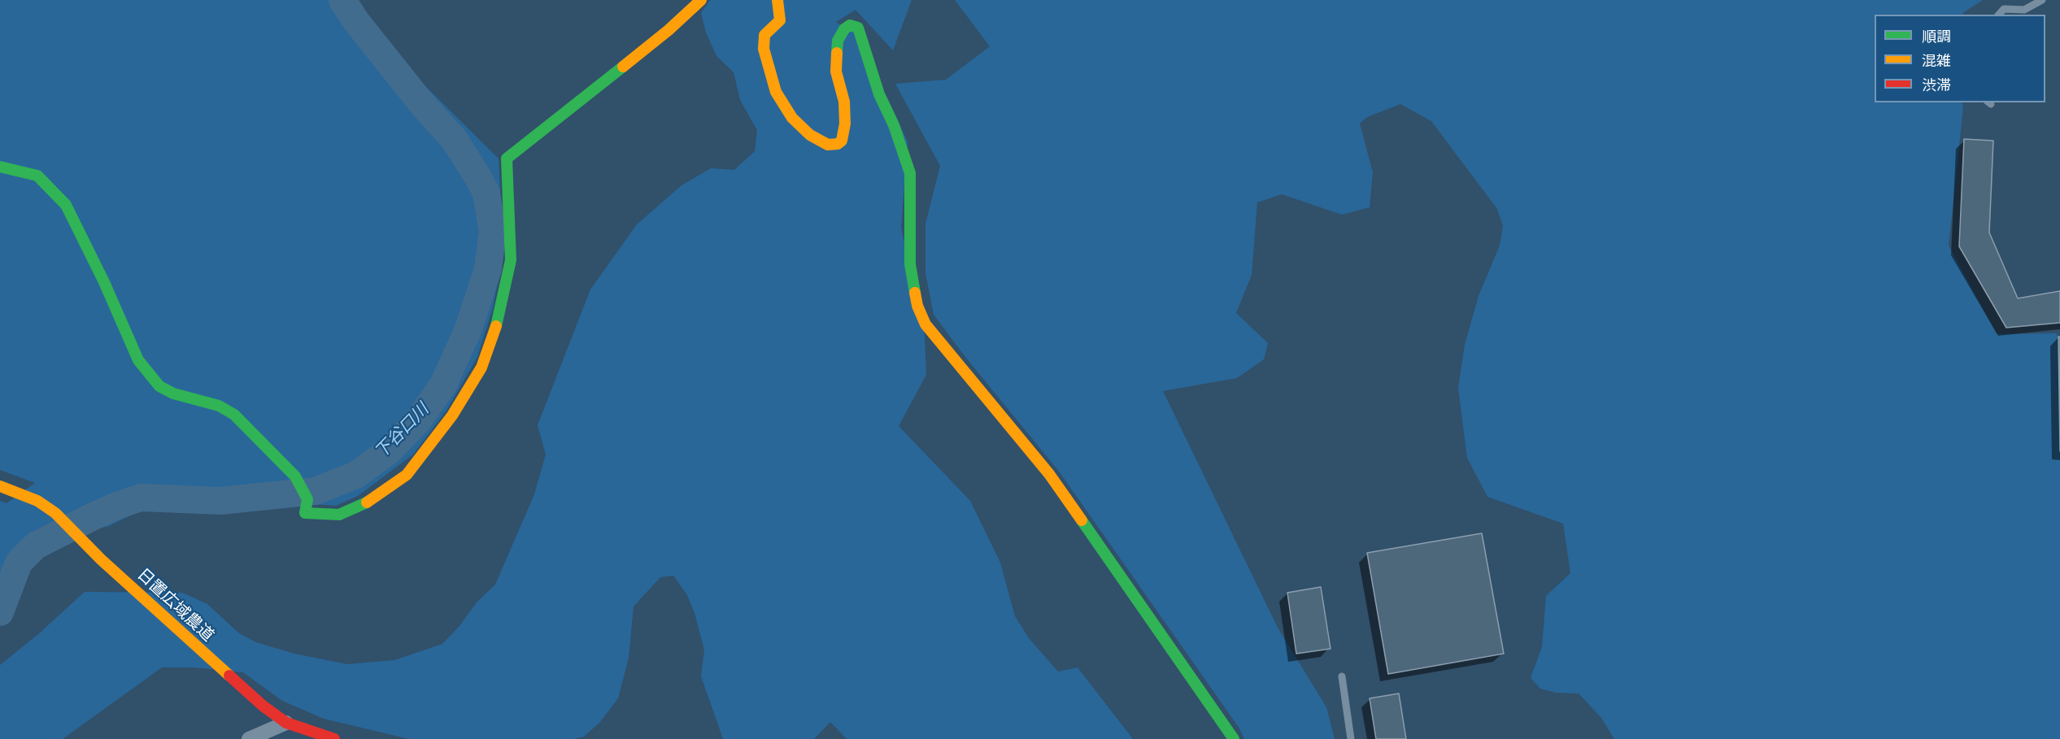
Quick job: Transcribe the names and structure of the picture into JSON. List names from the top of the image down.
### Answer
{
  "streets": {
    "street": ["日置広域農道"]
  },
  "water": ["下谷口川"],
  "legend": ["順調", "混雑", "渋滞"]
}
